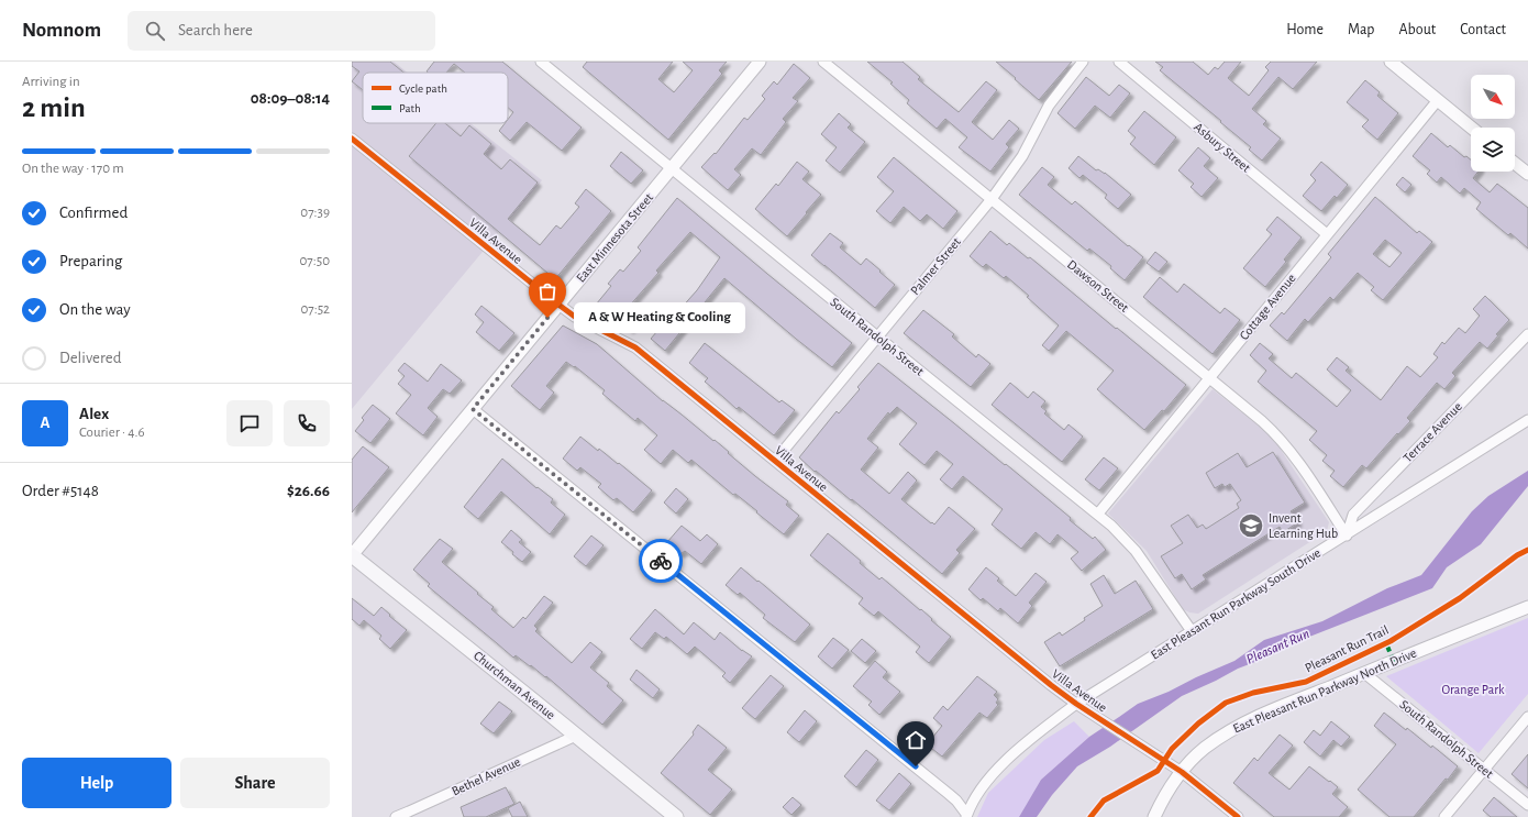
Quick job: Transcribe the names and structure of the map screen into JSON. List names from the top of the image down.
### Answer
{
  "streets": {
    "main road": ["Churchman Avenue"],
    "street": [
      "Asbury Street",
      "East Minnesota Street",
      "Villa Avenue",
      "Palmer Street",
      "Dawson Street",
      "Cottage Avenue",
      "South Randolph Street",
      "Terrace Avenue",
      "East Pleasant Run Parkway South Drive",
      "East Pleasant Run Parkway North Drive",
      "Bethel Avenue"
    ],
    "cycle path": ["Pleasant Run Trail"]
  },
  "crossings": [
    ["Asbury Street", "Cottage Avenue"],
    ["East Minnesota Street", "Villa Avenue"],
    ["East Minnesota Street", "South Randolph Street"],
    ["East Minnesota Street", "Churchman Avenue"],
    ["Villa Avenue", "Palmer Street"],
    ["Villa Avenue", "East Pleasant Run Parkway South Drive"],
    ["Villa Avenue", "East Pleasant Run Parkway North Drive"],
    ["Palmer Street", "Dawson Street"],
    ["Palmer Street", "South Randolph Street"],
    ["Dawson Street", "Cottage Avenue"],
    ["Dawson Street", "Terrace Avenue"],
    ["Dawson Street", "East Pleasant Run Parkway South Drive"],
    ["Cottage Avenue", "South Randolph Street"],
    ["South Randolph Street", "East Pleasant Run Parkway South Drive"],
    ["South Randolph Street", "East Pleasant Run Parkway North Drive"],
    ["Terrace Avenue", "East Pleasant Run Parkway South Drive"],
    ["Churchman Avenue", "Bethel Avenue"]
  ],
  "water": ["Pleasant Run"],
  "parks": ["Orange Park"],
  "places": {
    "other": ["A & W Heating & Cooling"],
    "school or university": ["Invent Learning Hub"]
  },
  "legend": ["Cycle path", "Path"],
  "north": "bottom right",
  "page": {
    "header": "Nomnom",
    "search": "Search here",
    "nav": [
      "Home",
      "Map",
      "About",
      "Contact"
    ],
    "heading": ["2 min", "Arriving in", "08:09–08:14"],
    "panel": [
      "Alex",
      "Courier · 4.6",
      "Order #5148",
      "$26.66"
    ],
    "bar": "On the way · 170 m",
    "list": [
      ["Confirmed", "07:39"],
      ["Preparing", "07:50"],
      ["On the way", "07:52"],
      "Delivered"
    ],
    "bubble": "A & W Heating & Cooling",
    "round": "A",
    "buttons": ["Help", "Share"]
  }
}
